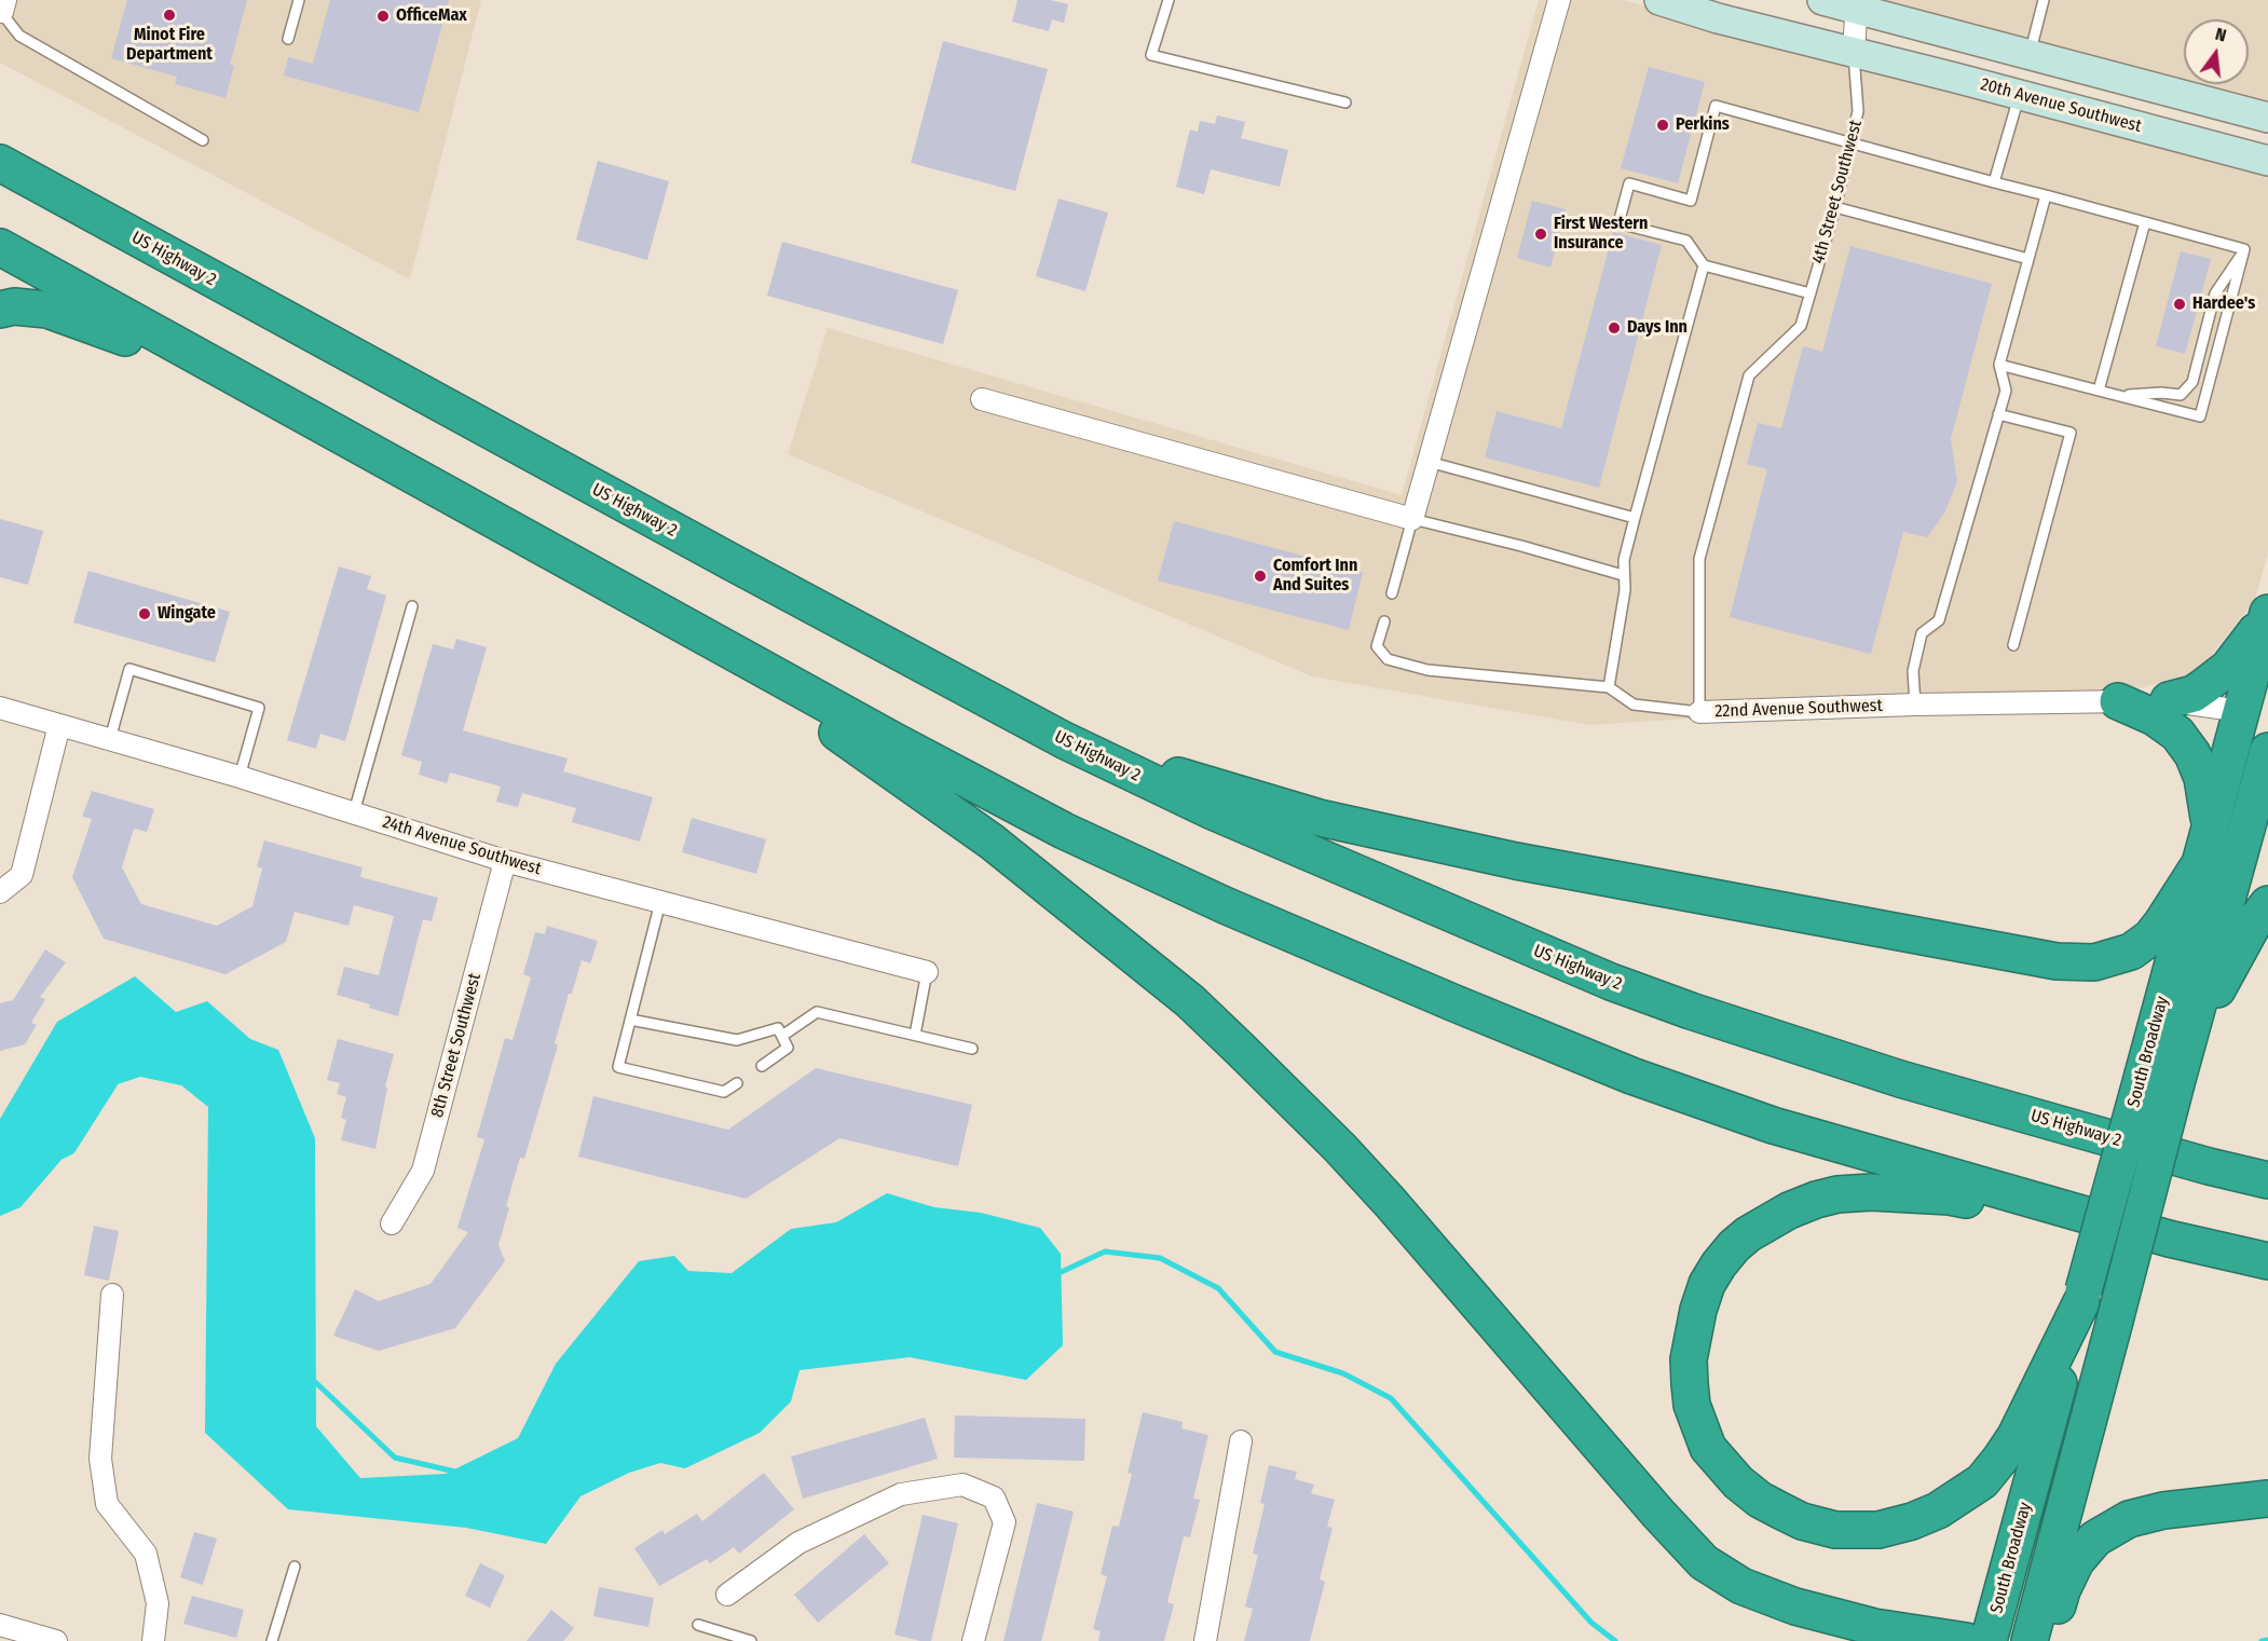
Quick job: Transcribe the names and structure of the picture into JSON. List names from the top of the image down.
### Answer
{
  "streets": {
    "highway": ["US Highway 2", "South Broadway"],
    "street": [
      "20th Avenue Southwest",
      "22nd Avenue Southwest",
      "24th Avenue Southwest",
      "8th Street Southwest"
    ],
    "lane": ["4th Street Southwest"]
  },
  "crossings": [
    ["20th Avenue Southwest", "4th Street Southwest"],
    ["4th Street Southwest", "22nd Avenue Southwest"],
    ["22nd Avenue Southwest", "South Broadway"],
    ["24th Avenue Southwest", "8th Street Southwest"]
  ],
  "places": [
    "Minot Fire Department",
    "OfficeMax",
    "Perkins",
    "First Western Insurance",
    "Hardee's",
    "Days Inn",
    "Comfort Inn And Suites",
    "Wingate"
  ],
  "north": "top"
}
